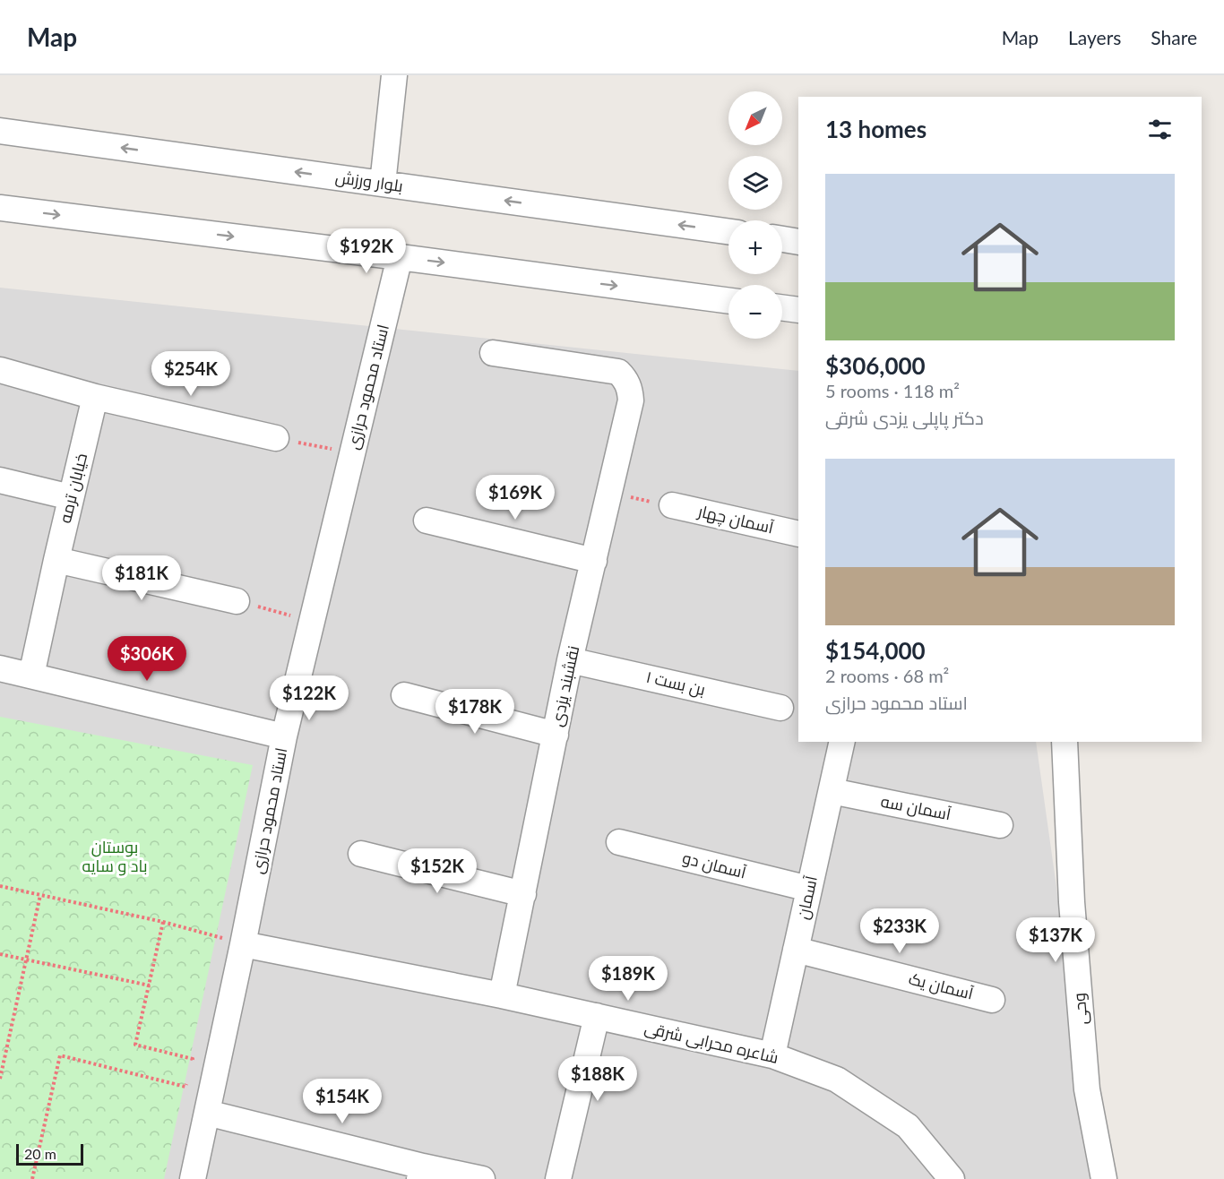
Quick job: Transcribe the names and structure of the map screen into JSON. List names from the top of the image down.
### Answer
{
  "streets": {
    "street": [
      "بلوار ورزش",
      "استاد محمود حرازی",
      "خیابان ترمه",
      "آسمان چهار",
      "بن بست ۱",
      "نقشبند یزدی",
      "آسمان سه",
      "آسمان دو",
      "آسمان",
      "آسمان یک",
      "وحی",
      "شاعره محرابی شرقی"
    ]
  },
  "crossings": [
    ["استاد محمود حرازی", "شاعره محرابی شرقی"],
    ["بن بست ۱", "نقشبند یزدی"],
    ["نقشبند یزدی", "شاعره محرابی شرقی"],
    ["آسمان سه", "آسمان"],
    ["آسمان دو", "آسمان"],
    ["آسمان", "آسمان یک"],
    ["آسمان", "شاعره محرابی شرقی"]
  ],
  "parks": ["بوستان باد و سایه"],
  "scale_bar": "20 m",
  "north": "bottom left",
  "page": {
    "header": "Map",
    "nav": ["Map", "Layers", "Share"],
    "map_buttons": ["+", "−"],
    "heading": "13 homes",
    "list": [
      {
        "name": "$306,000",
        "note": "5 rooms · 118 m² · دکتر پاپلی یزدی شرقی"
      },
      {
        "name": "$154,000",
        "note": "2 rooms · 68 m² · استاد محمود حرازی"
      }
    ],
    "price": [
      "$192K",
      "$254K",
      "$169K",
      "$181K",
      "$306K",
      "$122K",
      "$178K",
      "$152K",
      "$233K",
      "$137K",
      "$189K",
      "$188K",
      "$154K"
    ],
    "scale": "20 m"
  }
}
